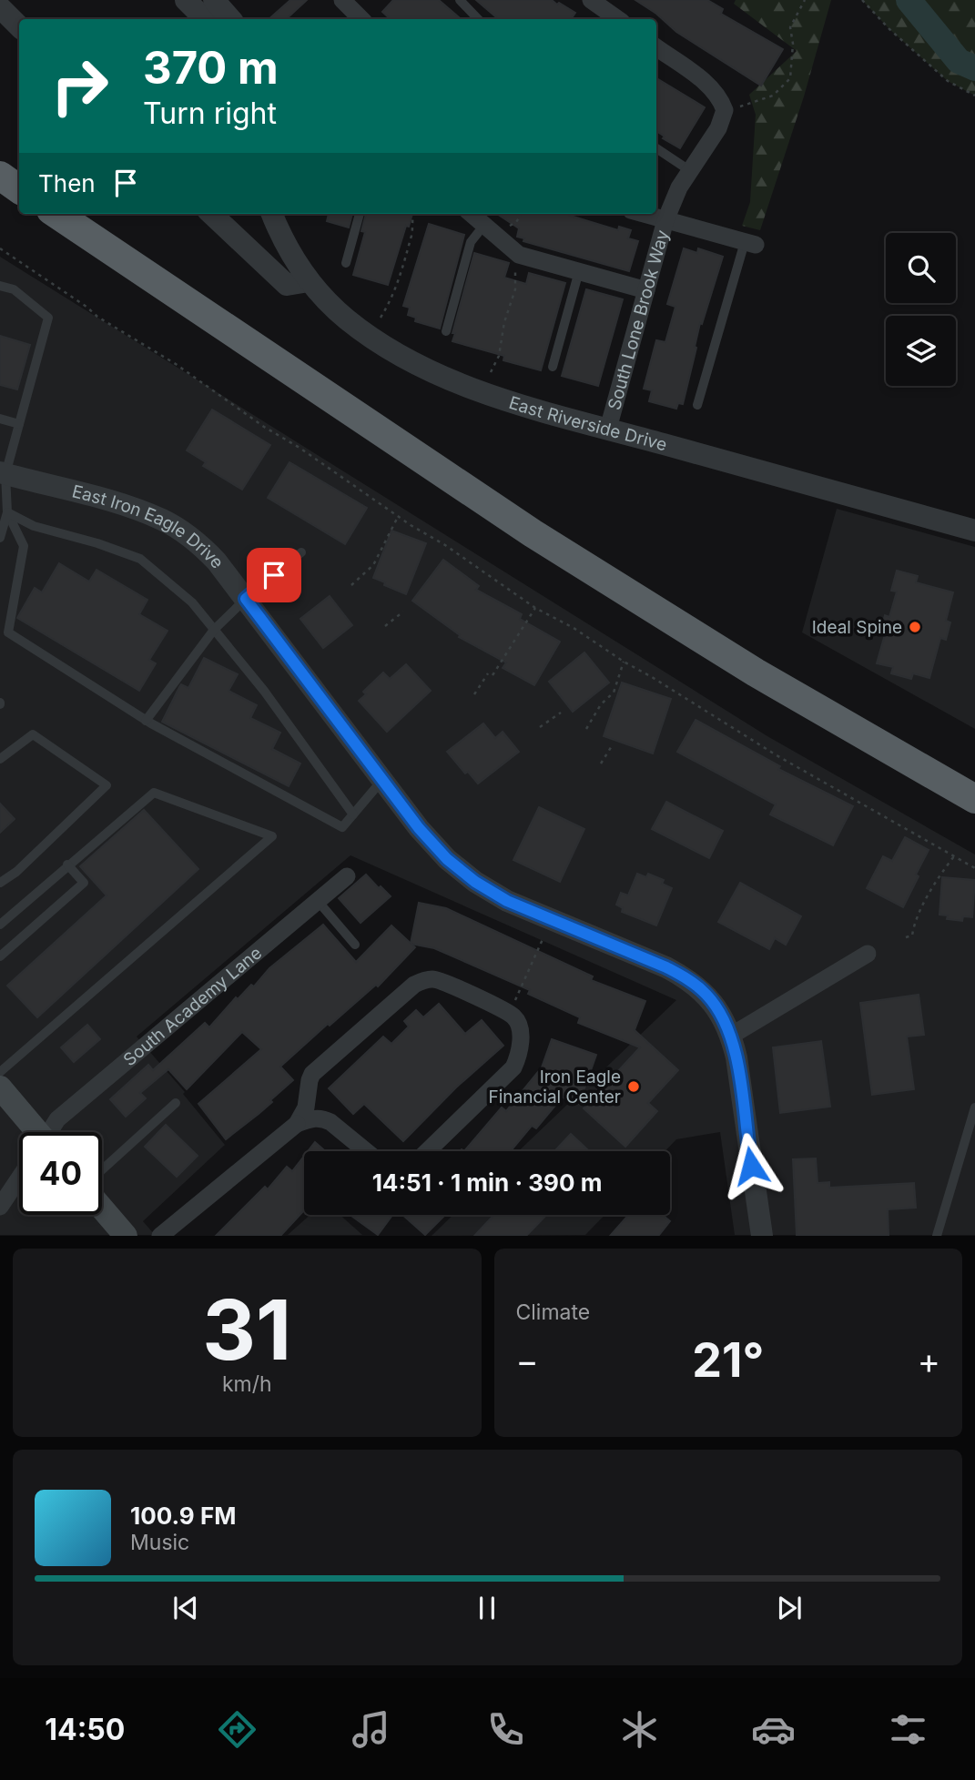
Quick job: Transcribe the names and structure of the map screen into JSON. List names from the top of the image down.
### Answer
{
  "streets": {
    "street": [
      "South Lone Brook Way",
      "East Riverside Drive",
      "East Iron Eagle Drive",
      "South Academy Lane"
    ]
  },
  "crossings": [
    ["South Lone Brook Way", "East Riverside Drive"]
  ],
  "places": ["Ideal Spine", "Iron Eagle Financial Center"],
  "page": {
    "turn": ["370 m", "Turn right"],
    "then": "Then",
    "limit": "40",
    "trip": "14:51 · 1 min · 390 m",
    "tile": [
      ["31", "km/h"],
      "Climate"
    ],
    "heat": ["−", "21°", "+"],
    "song": ["100.9 FM", "Music"],
    "tabs": "14:50"
  }
}
